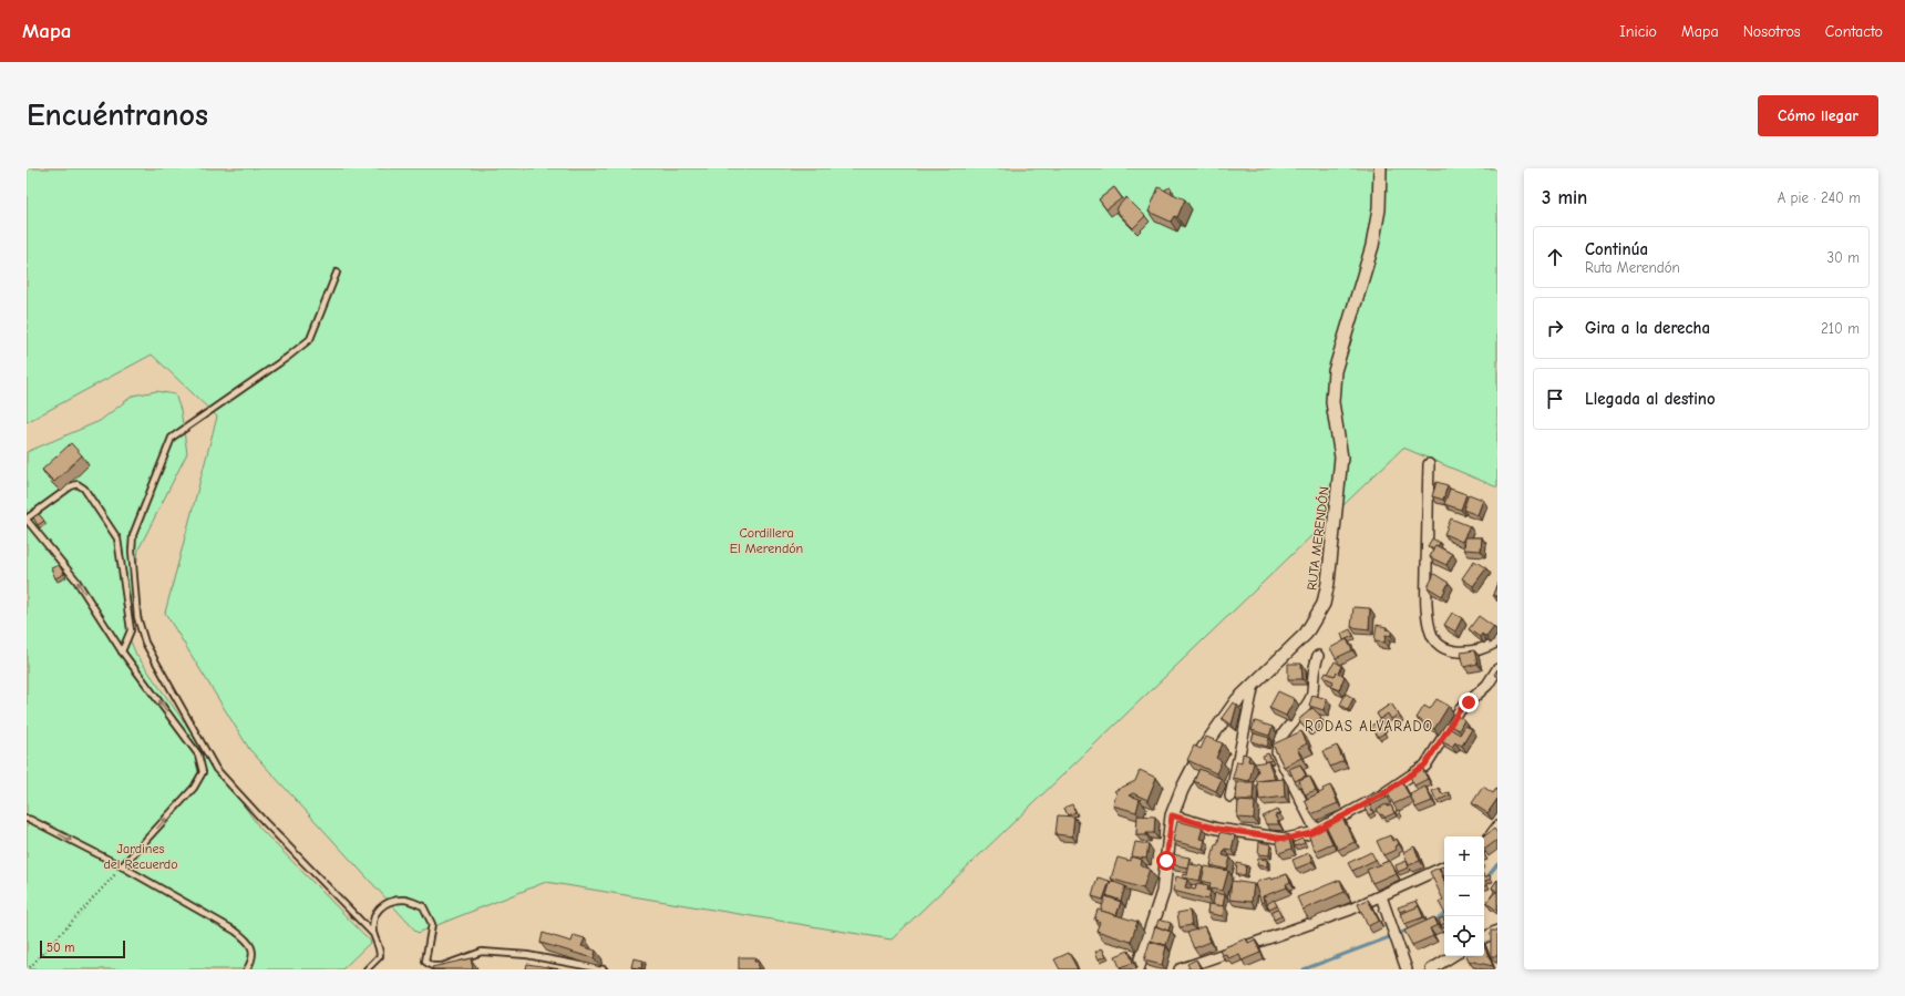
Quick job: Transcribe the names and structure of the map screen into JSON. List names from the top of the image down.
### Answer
{
  "streets": {
    "street": ["RUTA MERENDÓN"]
  },
  "districts": ["RODAS ALVARADO"],
  "parks": ["Cordillera El Merendón", "Jardines del Recuerdo"],
  "scale_bar": "50 m",
  "page": {
    "header": "Mapa",
    "nav": [
      "Inicio",
      "Mapa",
      "Nosotros",
      "Contacto"
    ],
    "buttons": "Cómo llegar",
    "title": "Encuéntranos",
    "heading": ["3 min", "A pie · 240 m"],
    "list": [
      ["Continúa", "Ruta Merendón", "30 m"],
      ["Gira a la derecha", "210 m"],
      "Llegada al destino"
    ],
    "map_buttons": ["+", "−"],
    "scale": "50 m"
  }
}
